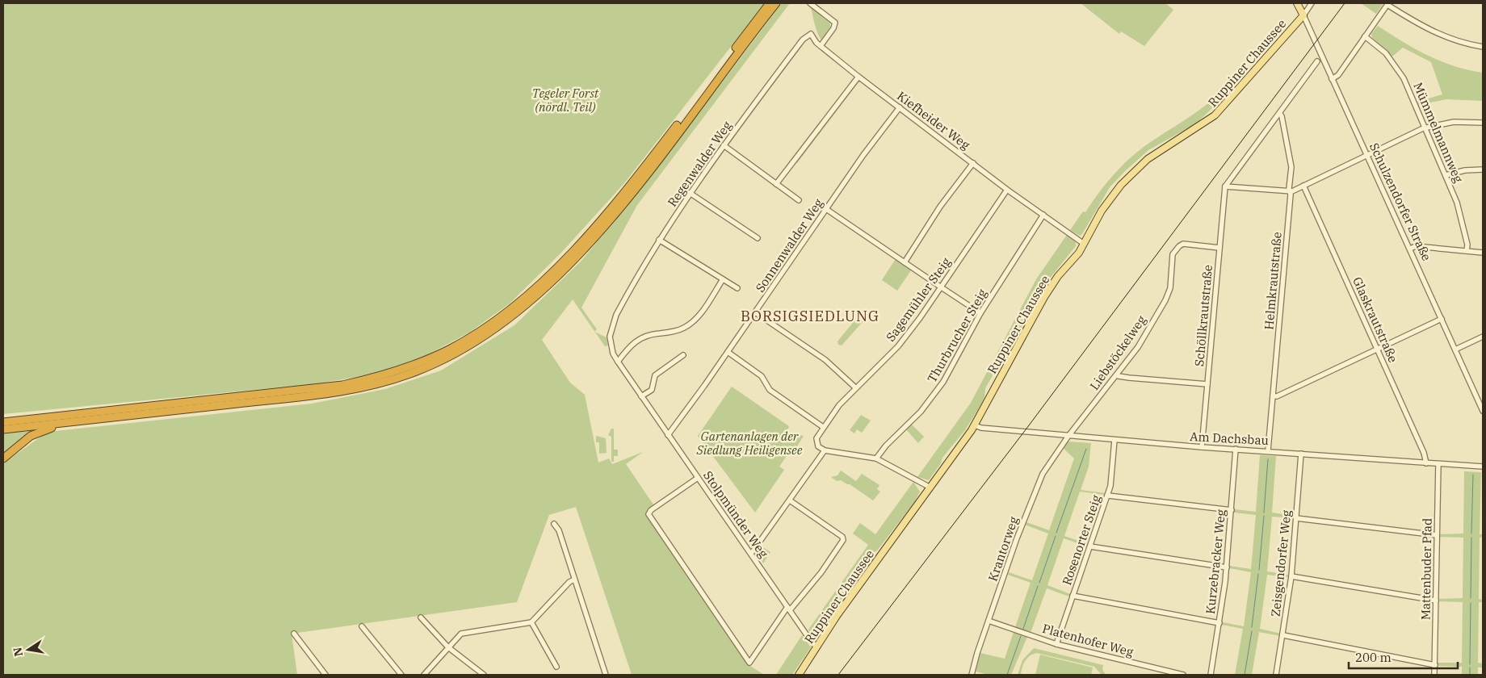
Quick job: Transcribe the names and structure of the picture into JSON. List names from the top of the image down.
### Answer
{
  "streets": {
    "main road": ["Ruppiner Chaussee", "Schulzendorfer Straße"],
    "street": [
      "Kiefheider Weg",
      "Mümmelmannweg",
      "Regenwalder Weg",
      "Sonnenwalder Weg",
      "Helmkrautstraße",
      "Sagemühler Steig",
      "Schöllkrautstraße",
      "Glaskrautstraße",
      "Thurbrucher Steig",
      "Liebstöckelweg",
      "Am Dachsbau",
      "Stolpmünder Weg",
      "Rosenorter Steig",
      "Krantorweg",
      "Kurzebracker Weg",
      "Zeisgendorfer Weg",
      "Mattenbuder Pfad",
      "Platenhofer Weg"
    ]
  },
  "crossings": [
    ["Ruppiner Chaussee", "Kiefheider Weg"],
    ["Ruppiner Chaussee", "Schulzendorfer Straße"],
    ["Ruppiner Chaussee", "Am Dachsbau"],
    ["Ruppiner Chaussee", "Stolpmünder Weg"],
    ["Kiefheider Weg", "Regenwalder Weg"],
    ["Kiefheider Weg", "Sonnenwalder Weg"],
    ["Kiefheider Weg", "Sagemühler Steig"],
    ["Kiefheider Weg", "Thurbrucher Steig"],
    ["Regenwalder Weg", "Stolpmünder Weg"],
    ["Sonnenwalder Weg", "Stolpmünder Weg"],
    ["Helmkrautstraße", "Am Dachsbau"],
    ["Schöllkrautstraße", "Liebstöckelweg"],
    ["Schöllkrautstraße", "Am Dachsbau"],
    ["Glaskrautstraße", "Am Dachsbau"],
    ["Liebstöckelweg", "Am Dachsbau"],
    ["Liebstöckelweg", "Krantorweg"],
    ["Am Dachsbau", "Rosenorter Steig"],
    ["Am Dachsbau", "Krantorweg"],
    ["Am Dachsbau", "Kurzebracker Weg"],
    ["Am Dachsbau", "Zeisgendorfer Weg"],
    ["Am Dachsbau", "Mattenbuder Pfad"],
    ["Rosenorter Steig", "Platenhofer Weg"],
    ["Krantorweg", "Platenhofer Weg"]
  ],
  "districts": ["BORSIGSIEDLUNG"],
  "parks": ["Tegeler Forst (nördl. Teil)", "Gartenanlagen der Siedlung Heiligensee"],
  "scale_bar": "200 m",
  "north": "left"
}
